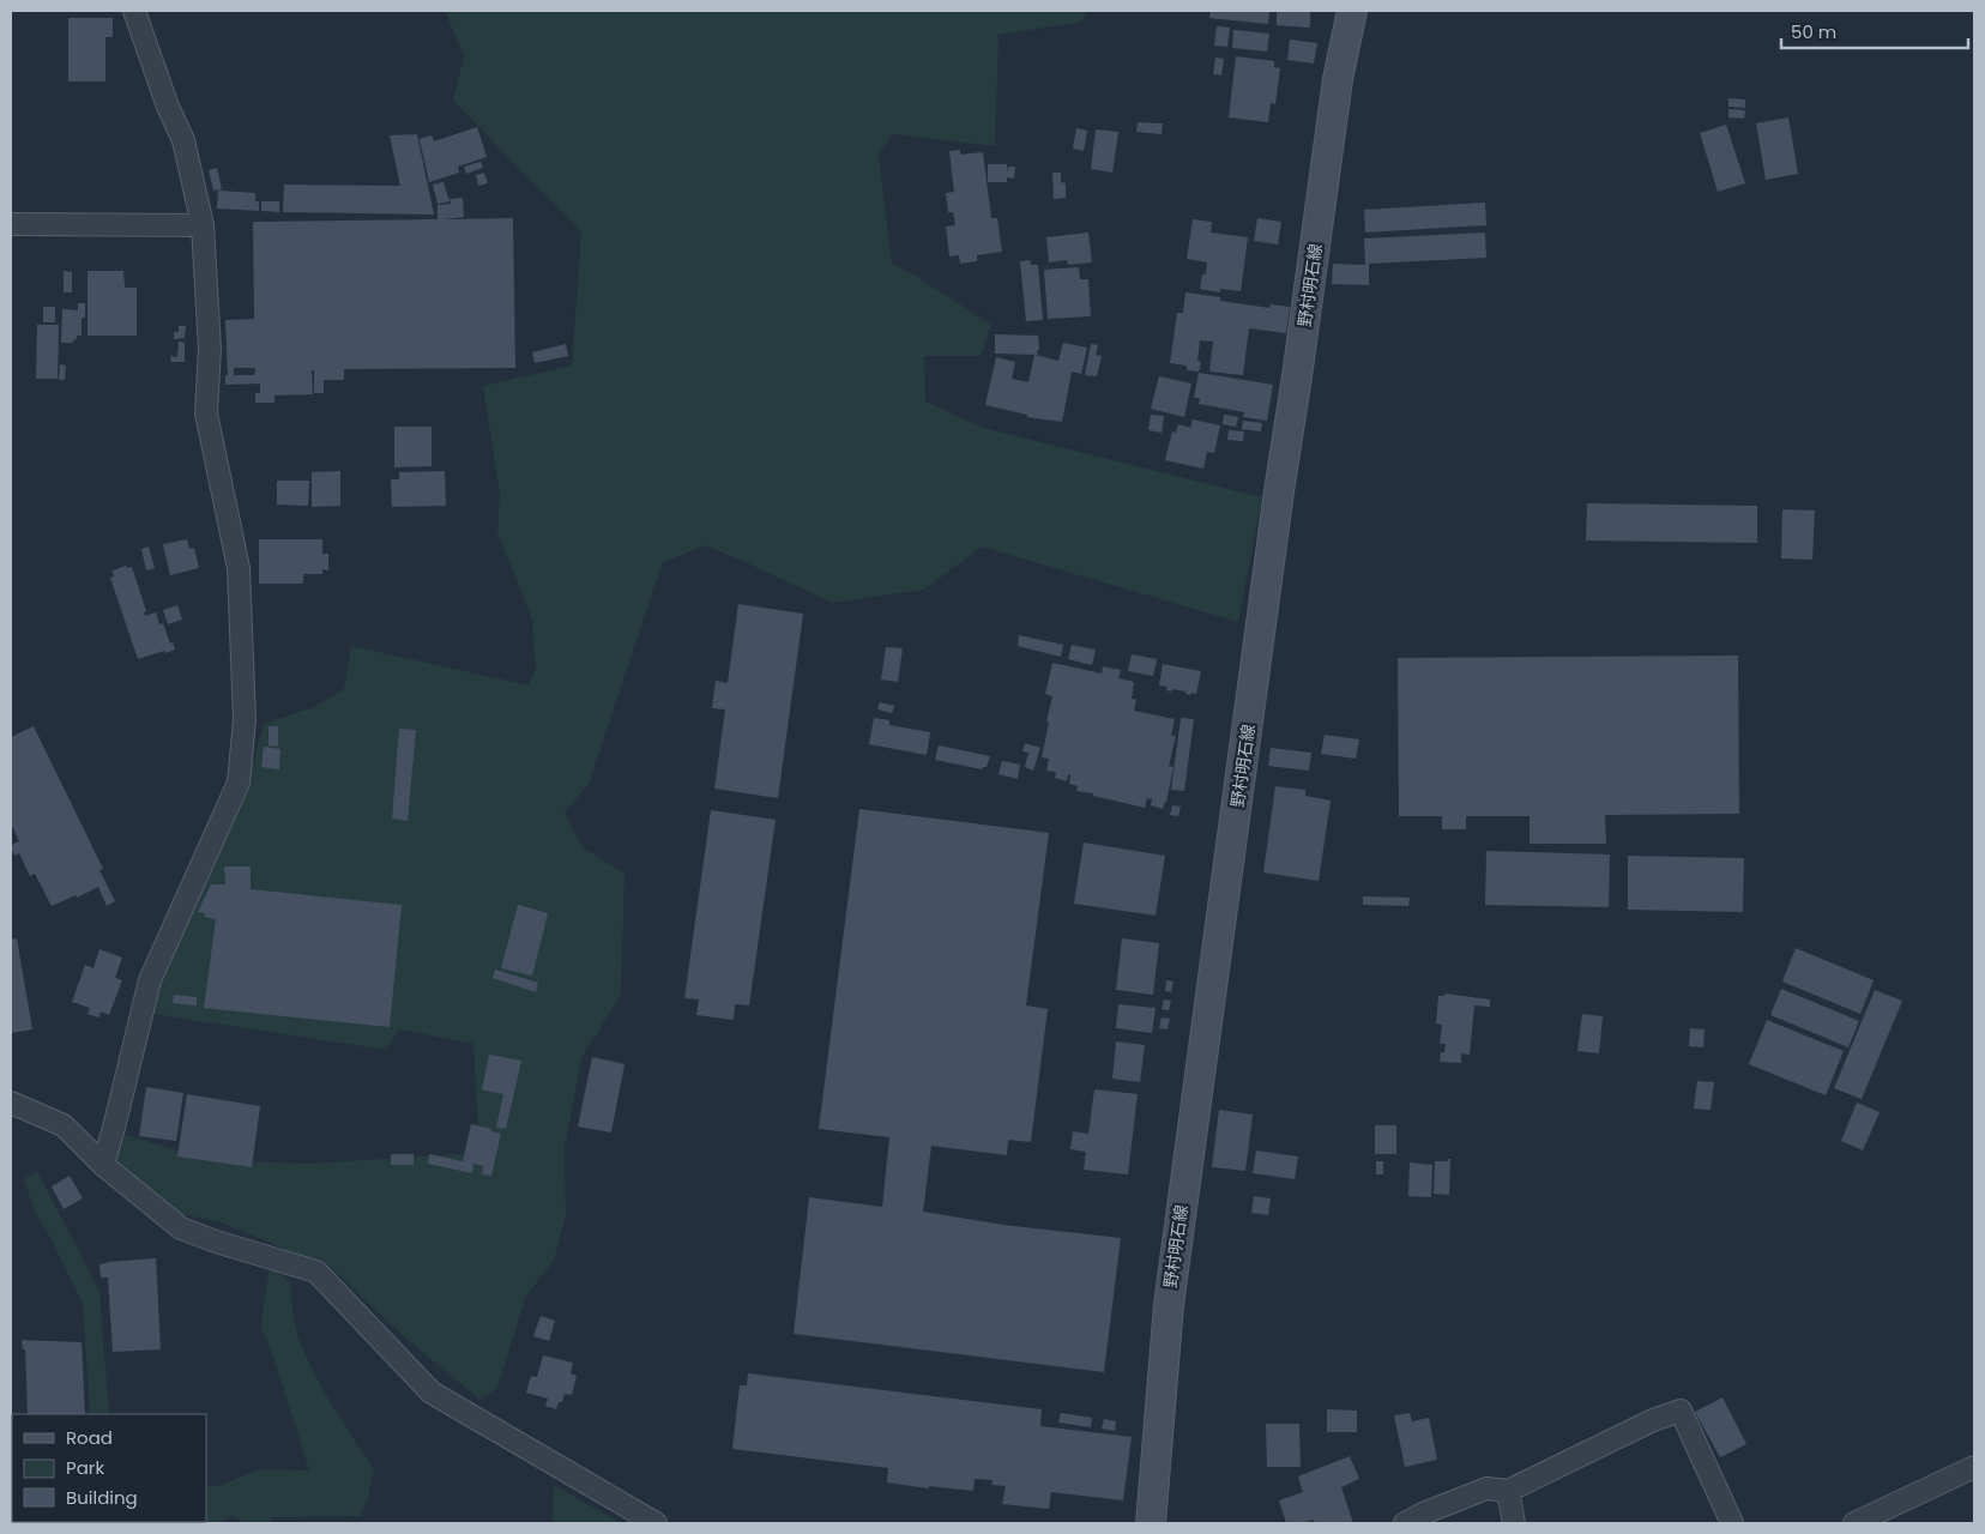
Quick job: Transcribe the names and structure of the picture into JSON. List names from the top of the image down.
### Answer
{
  "streets": {
    "main road": ["野村明石線"]
  },
  "legend": ["Road", "Park", "Building"],
  "scale_bar": "50 m"
}
